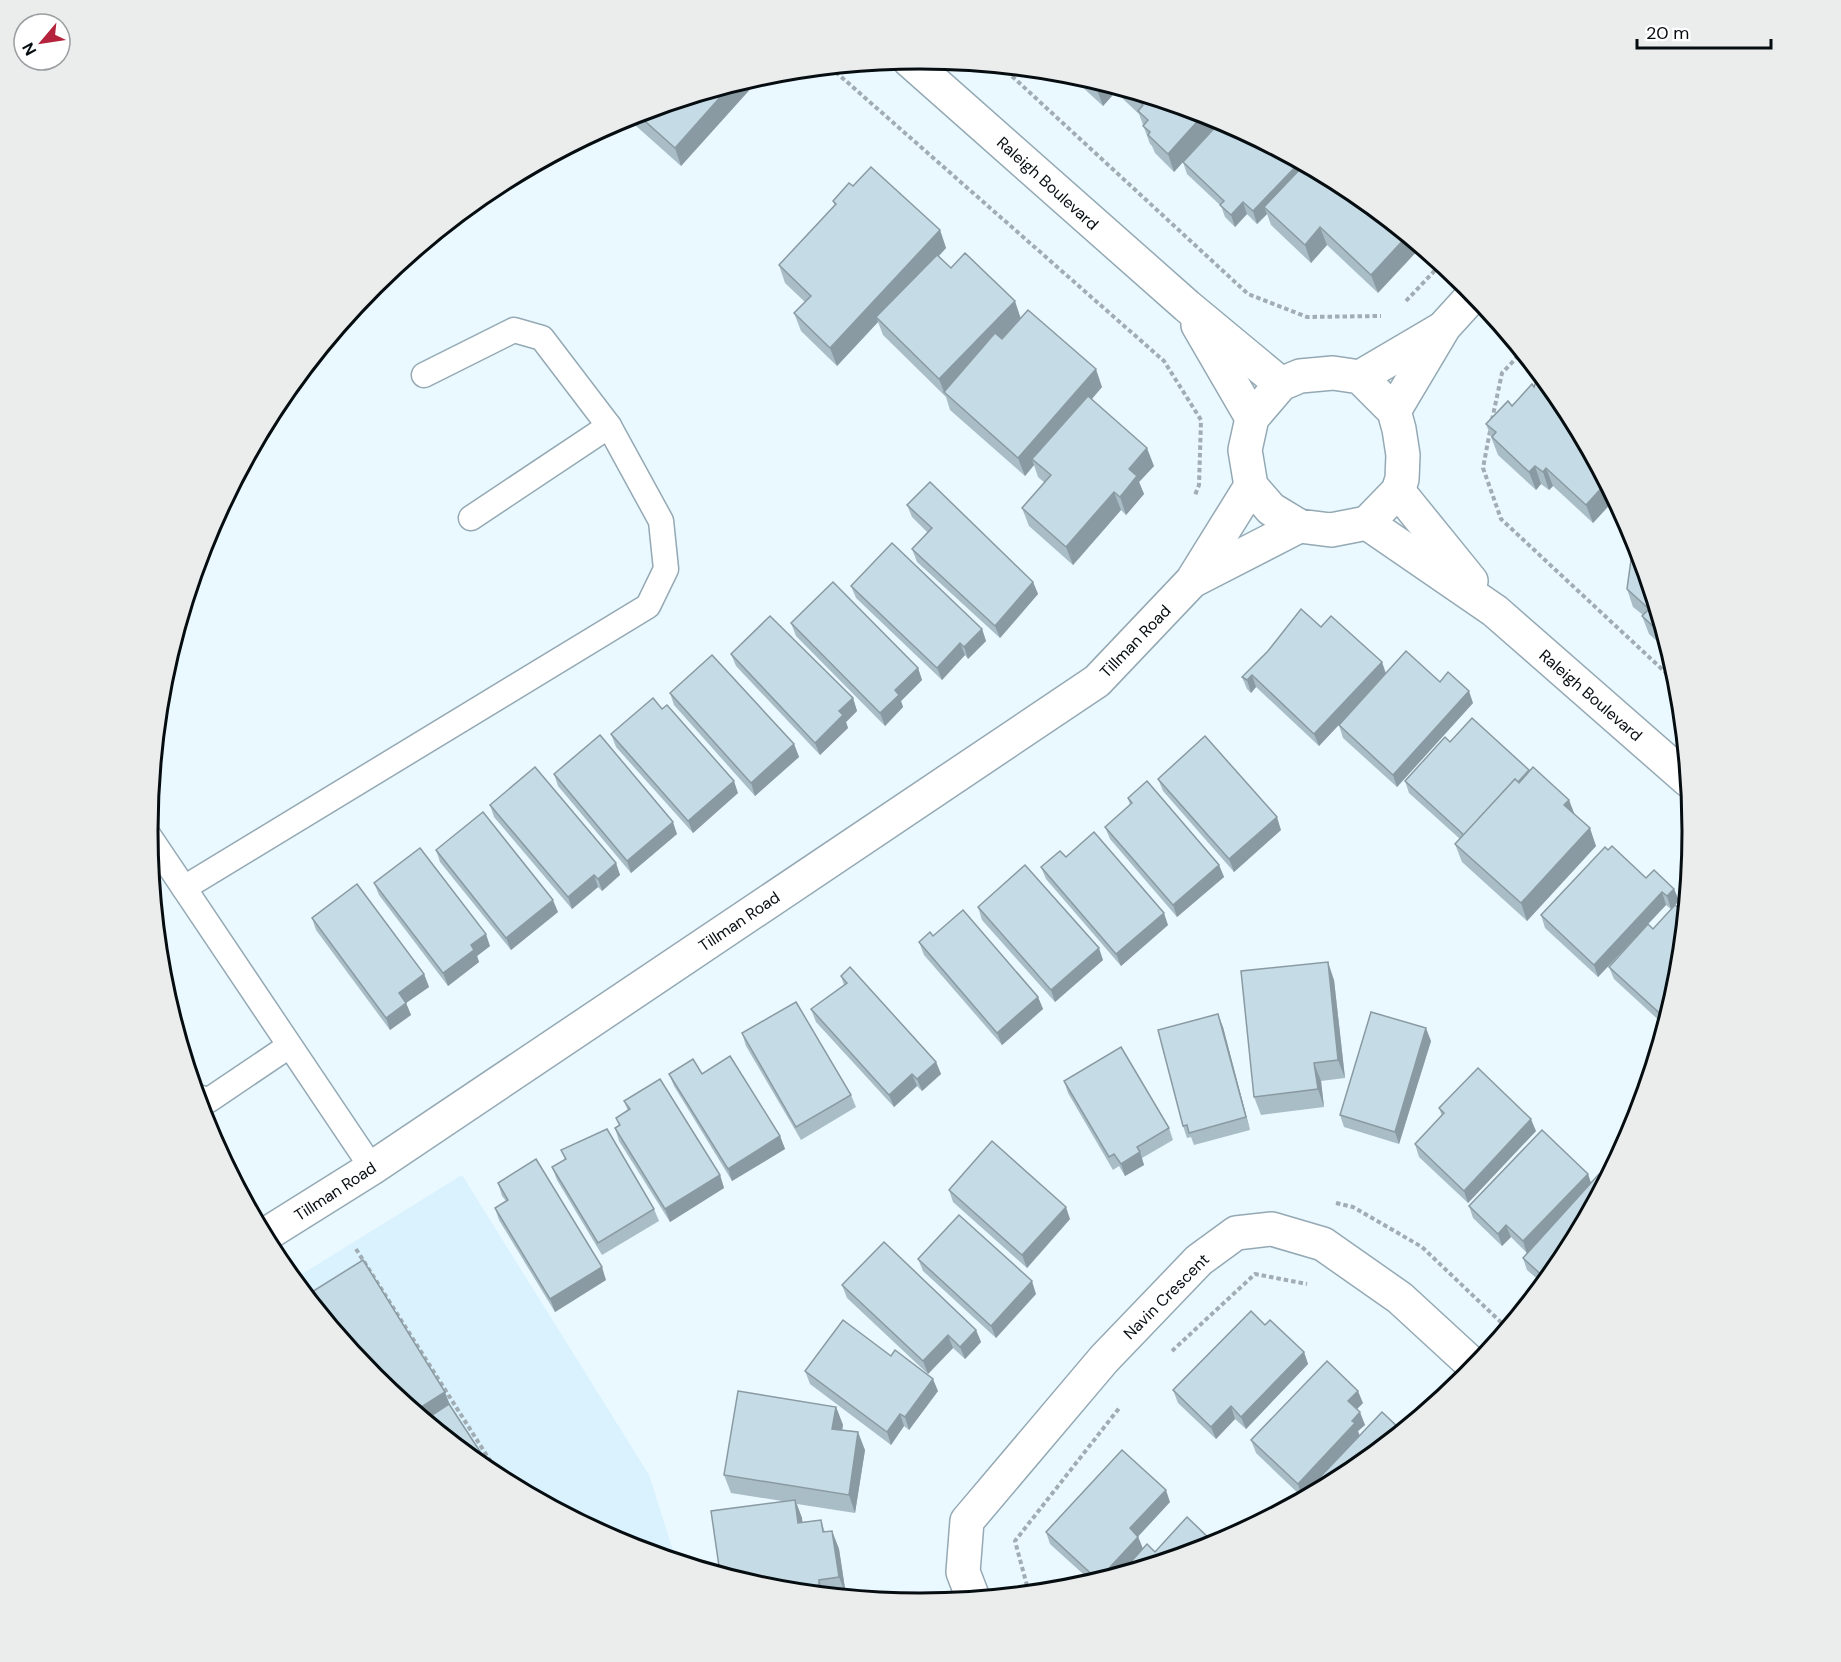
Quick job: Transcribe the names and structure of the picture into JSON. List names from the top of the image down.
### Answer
{
  "streets": {
    "street": ["Raleigh Boulevard", "Tillman Road", "Navin Crescent"]
  },
  "crossings": [
    ["Raleigh Boulevard", "Tillman Road"]
  ],
  "scale_bar": "20 m",
  "north": "bottom left"
}
